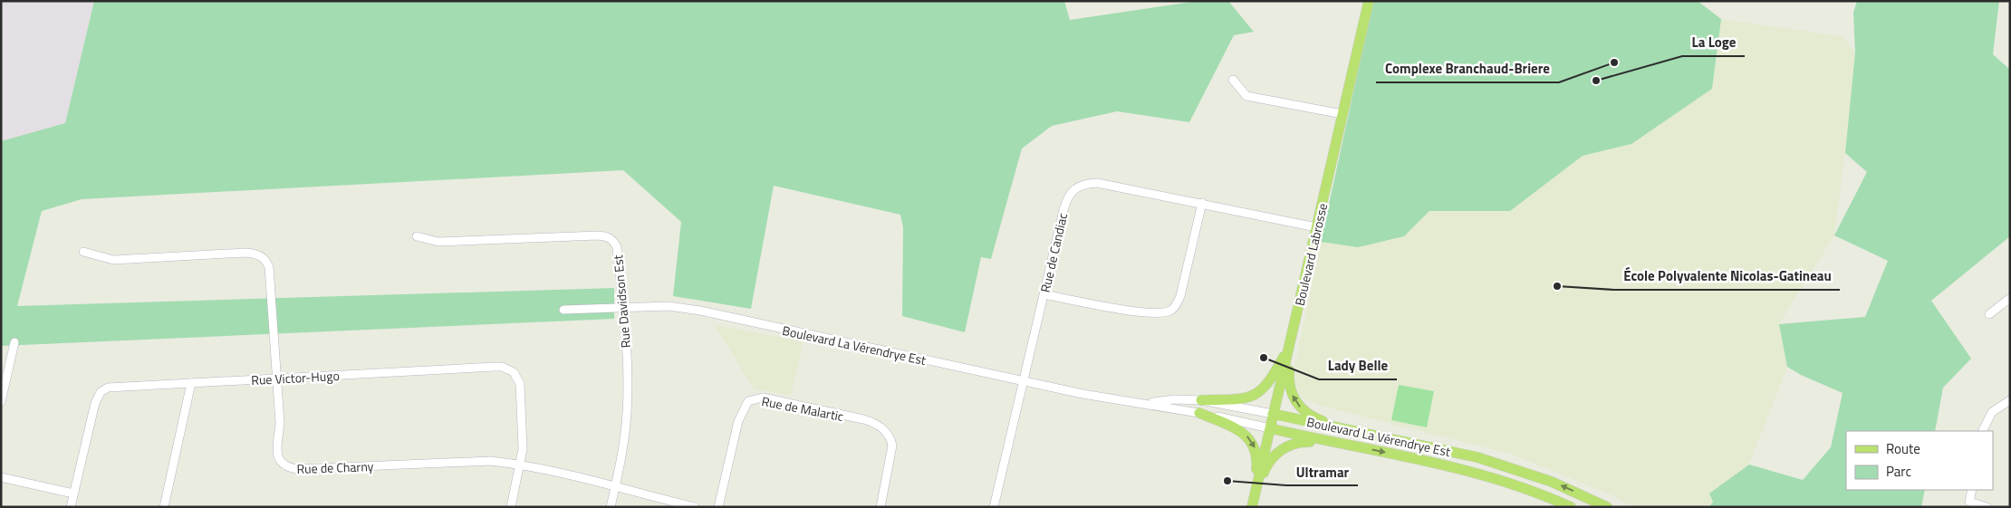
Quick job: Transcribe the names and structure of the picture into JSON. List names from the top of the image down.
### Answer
{
  "streets": {
    "main road": ["Boulevard Labrosse", "Boulevard La Vérendrye Est"],
    "street": [
      "Rue de Candiac",
      "Rue Davidson Est",
      "Rue Victor-Hugo",
      "Rue de Malartic",
      "Rue de Charny"
    ]
  },
  "crossings": [
    ["Rue de Candiac", "Boulevard Labrosse"],
    ["Rue de Candiac", "Boulevard La Vérendrye Est"],
    ["Boulevard Labrosse", "Boulevard La Vérendrye Est"],
    ["Rue Davidson Est", "Boulevard La Vérendrye Est"],
    ["Rue Davidson Est", "Rue de Charny"],
    ["Rue Victor-Hugo", "Rue de Charny"]
  ],
  "places": [
    "Complexe Branchaud-Briere",
    "La Loge",
    "École Polyvalente Nicolas-Gatineau",
    "Lady Belle",
    "Ultramar"
  ],
  "legend": ["Route", "Parc"]
}
